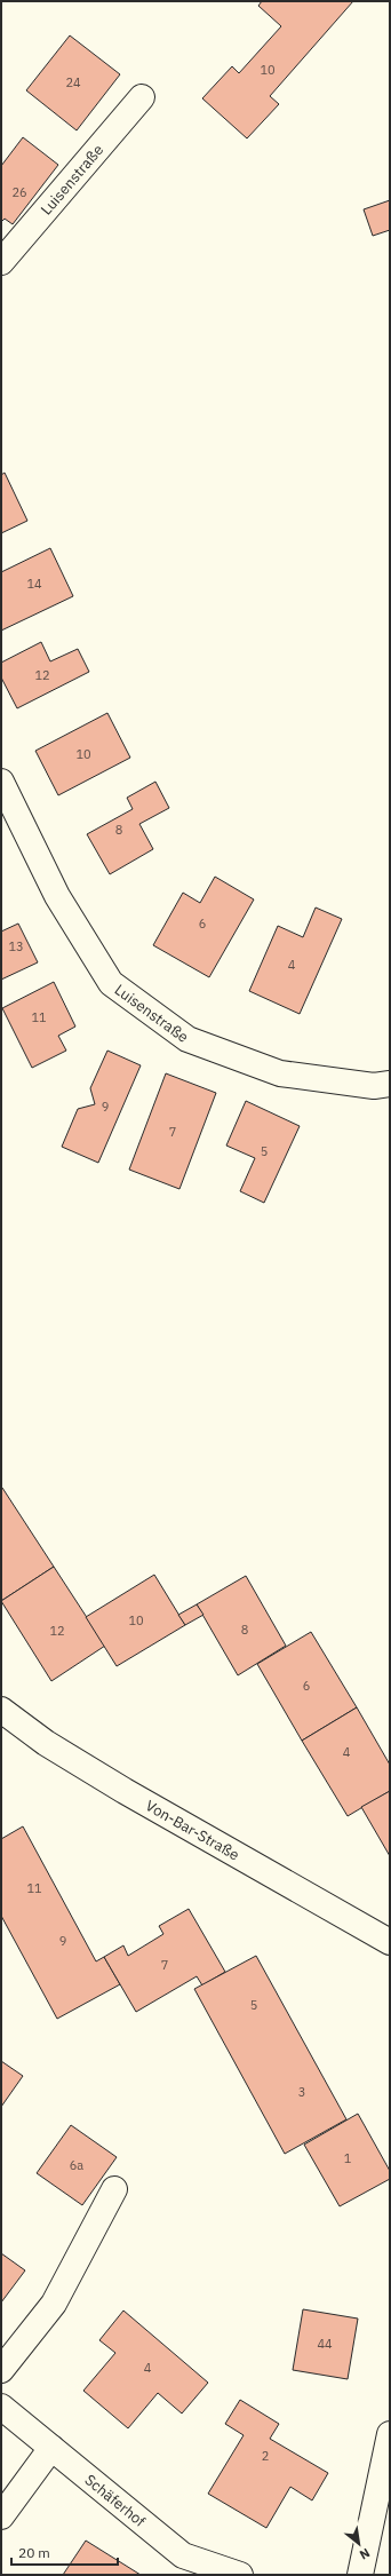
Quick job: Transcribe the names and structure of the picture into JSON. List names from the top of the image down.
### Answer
{
  "streets": {
    "street": ["Luisenstraße", "Von-Bar-Straße", "Schäferhof"]
  },
  "house_numbers": [
    "10",
    "24",
    "26",
    "14",
    "12",
    "10",
    "8",
    "6",
    "13",
    "4",
    "11",
    "9",
    "7",
    "5",
    "10",
    "8",
    "12",
    "6",
    "4",
    "11",
    "9",
    "7",
    "5",
    "3",
    "1",
    "6a",
    "44",
    "4",
    "2"
  ],
  "scale_bar": "20 m",
  "north": "bottom right"
}
